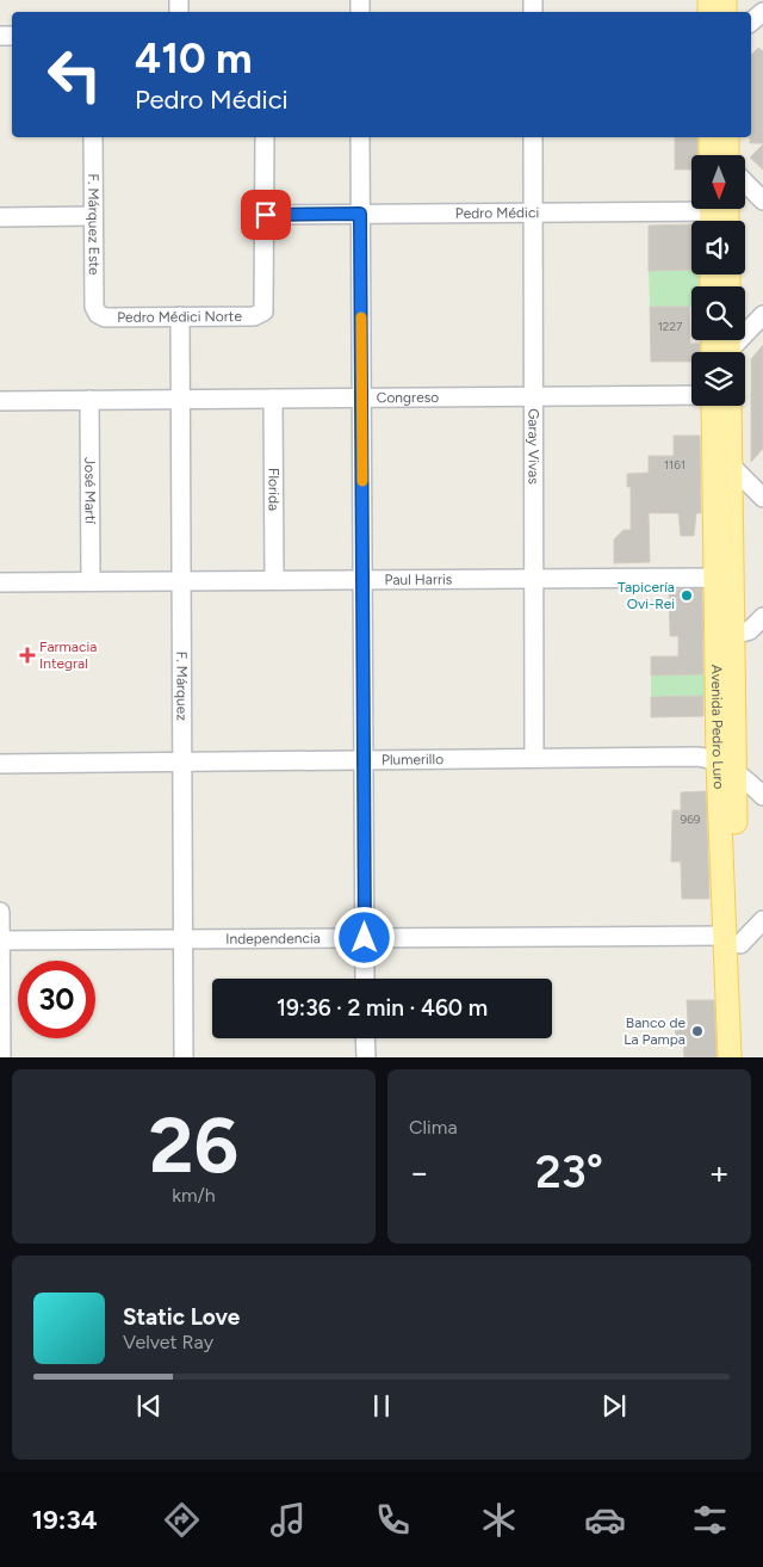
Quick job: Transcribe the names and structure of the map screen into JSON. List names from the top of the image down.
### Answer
{
  "streets": {
    "main road": ["Avenida Pedro Luro"],
    "street": [
      "Pedro Médici",
      "F. Márquez Este",
      "Pedro Médici Norte",
      "Congreso",
      "Garay Vivas",
      "Florida",
      "José Martí",
      "Paul Harris",
      "F. Márquez",
      "Plumerillo",
      "Independencia"
    ]
  },
  "crossings": [
    ["Pedro Médici", "Pedro Médici Norte"],
    ["Pedro Médici", "Garay Vivas"],
    ["F. Márquez Este", "Pedro Médici Norte"],
    ["Pedro Médici Norte", "F. Márquez"],
    ["Congreso", "Garay Vivas"],
    ["Congreso", "Florida"],
    ["Congreso", "José Martí"],
    ["Congreso", "F. Márquez"],
    ["Garay Vivas", "Paul Harris"],
    ["Garay Vivas", "Plumerillo"],
    ["Florida", "Paul Harris"],
    ["José Martí", "Paul Harris"],
    ["Paul Harris", "F. Márquez"],
    ["Paul Harris", "Avenida Pedro Luro"],
    ["F. Márquez", "Plumerillo"],
    ["F. Márquez", "Independencia"],
    ["Avenida Pedro Luro", "Plumerillo"],
    ["Avenida Pedro Luro", "Independencia"]
  ],
  "places": {
    "other": ["Tapicería Ovi-Rei", "Banco de La Pampa"],
    "health": ["Farmacia Integral"]
  },
  "house_numbers": ["1227", "1161", "969"],
  "north": "bottom",
  "page": {
    "turn": ["410 m", "Pedro Médici"],
    "limit": "30",
    "trip": "19:36 · 2 min · 460 m",
    "tile": [
      ["26", "km/h"],
      "Clima"
    ],
    "heat": ["−", "23°", "+"],
    "song": ["Static Love", "Velvet Ray"],
    "tabs": "19:34"
  }
}
